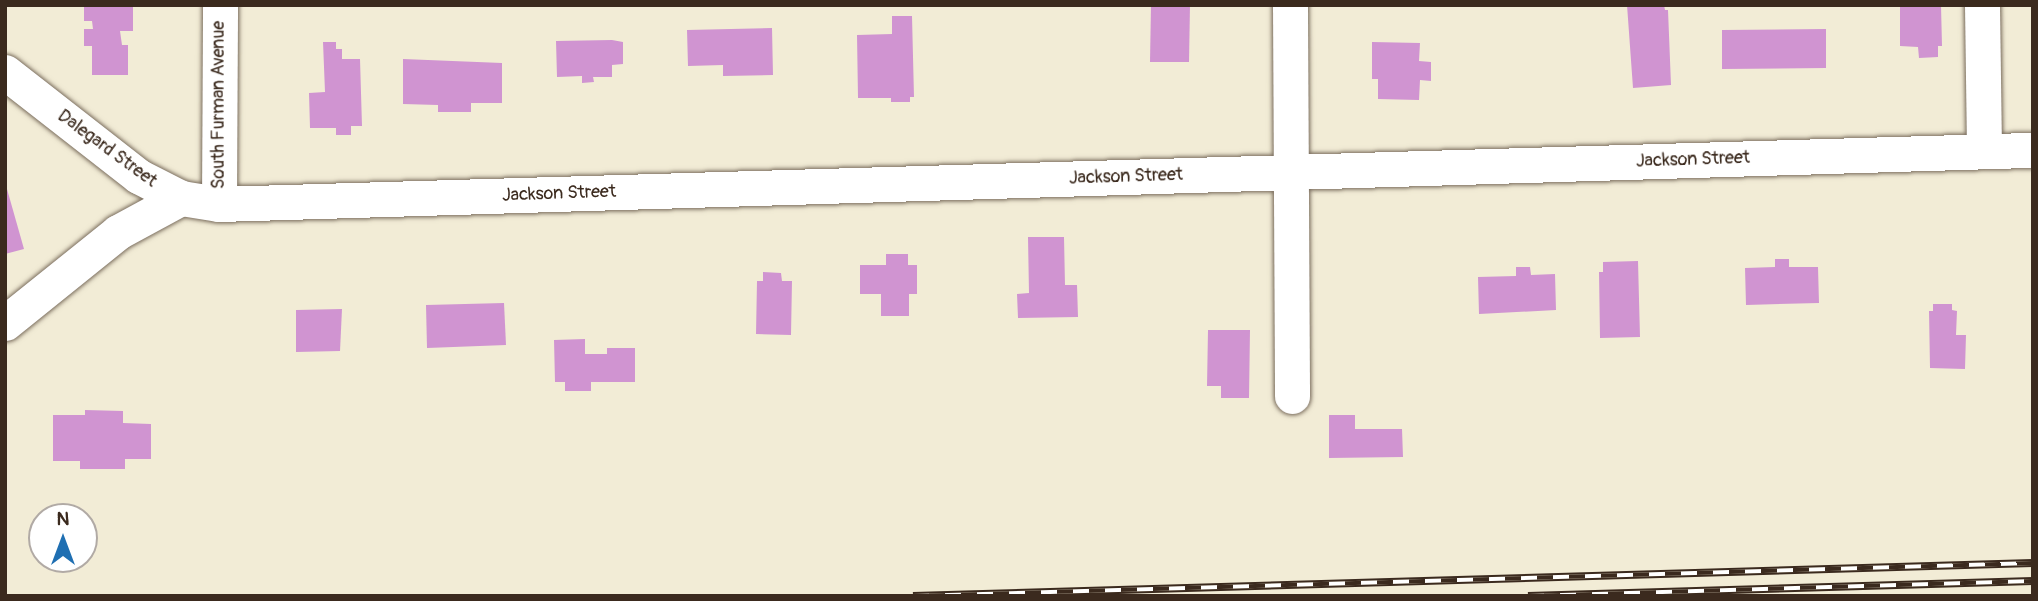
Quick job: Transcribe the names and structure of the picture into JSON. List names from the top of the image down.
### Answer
{
  "streets": {
    "street": ["South Furman Avenue", "Dalegard Street", "Jackson Street"]
  },
  "crossings": [
    ["South Furman Avenue", "Dalegard Street"],
    ["South Furman Avenue", "Jackson Street"],
    ["Dalegard Street", "Jackson Street"]
  ],
  "north": "top"
}
